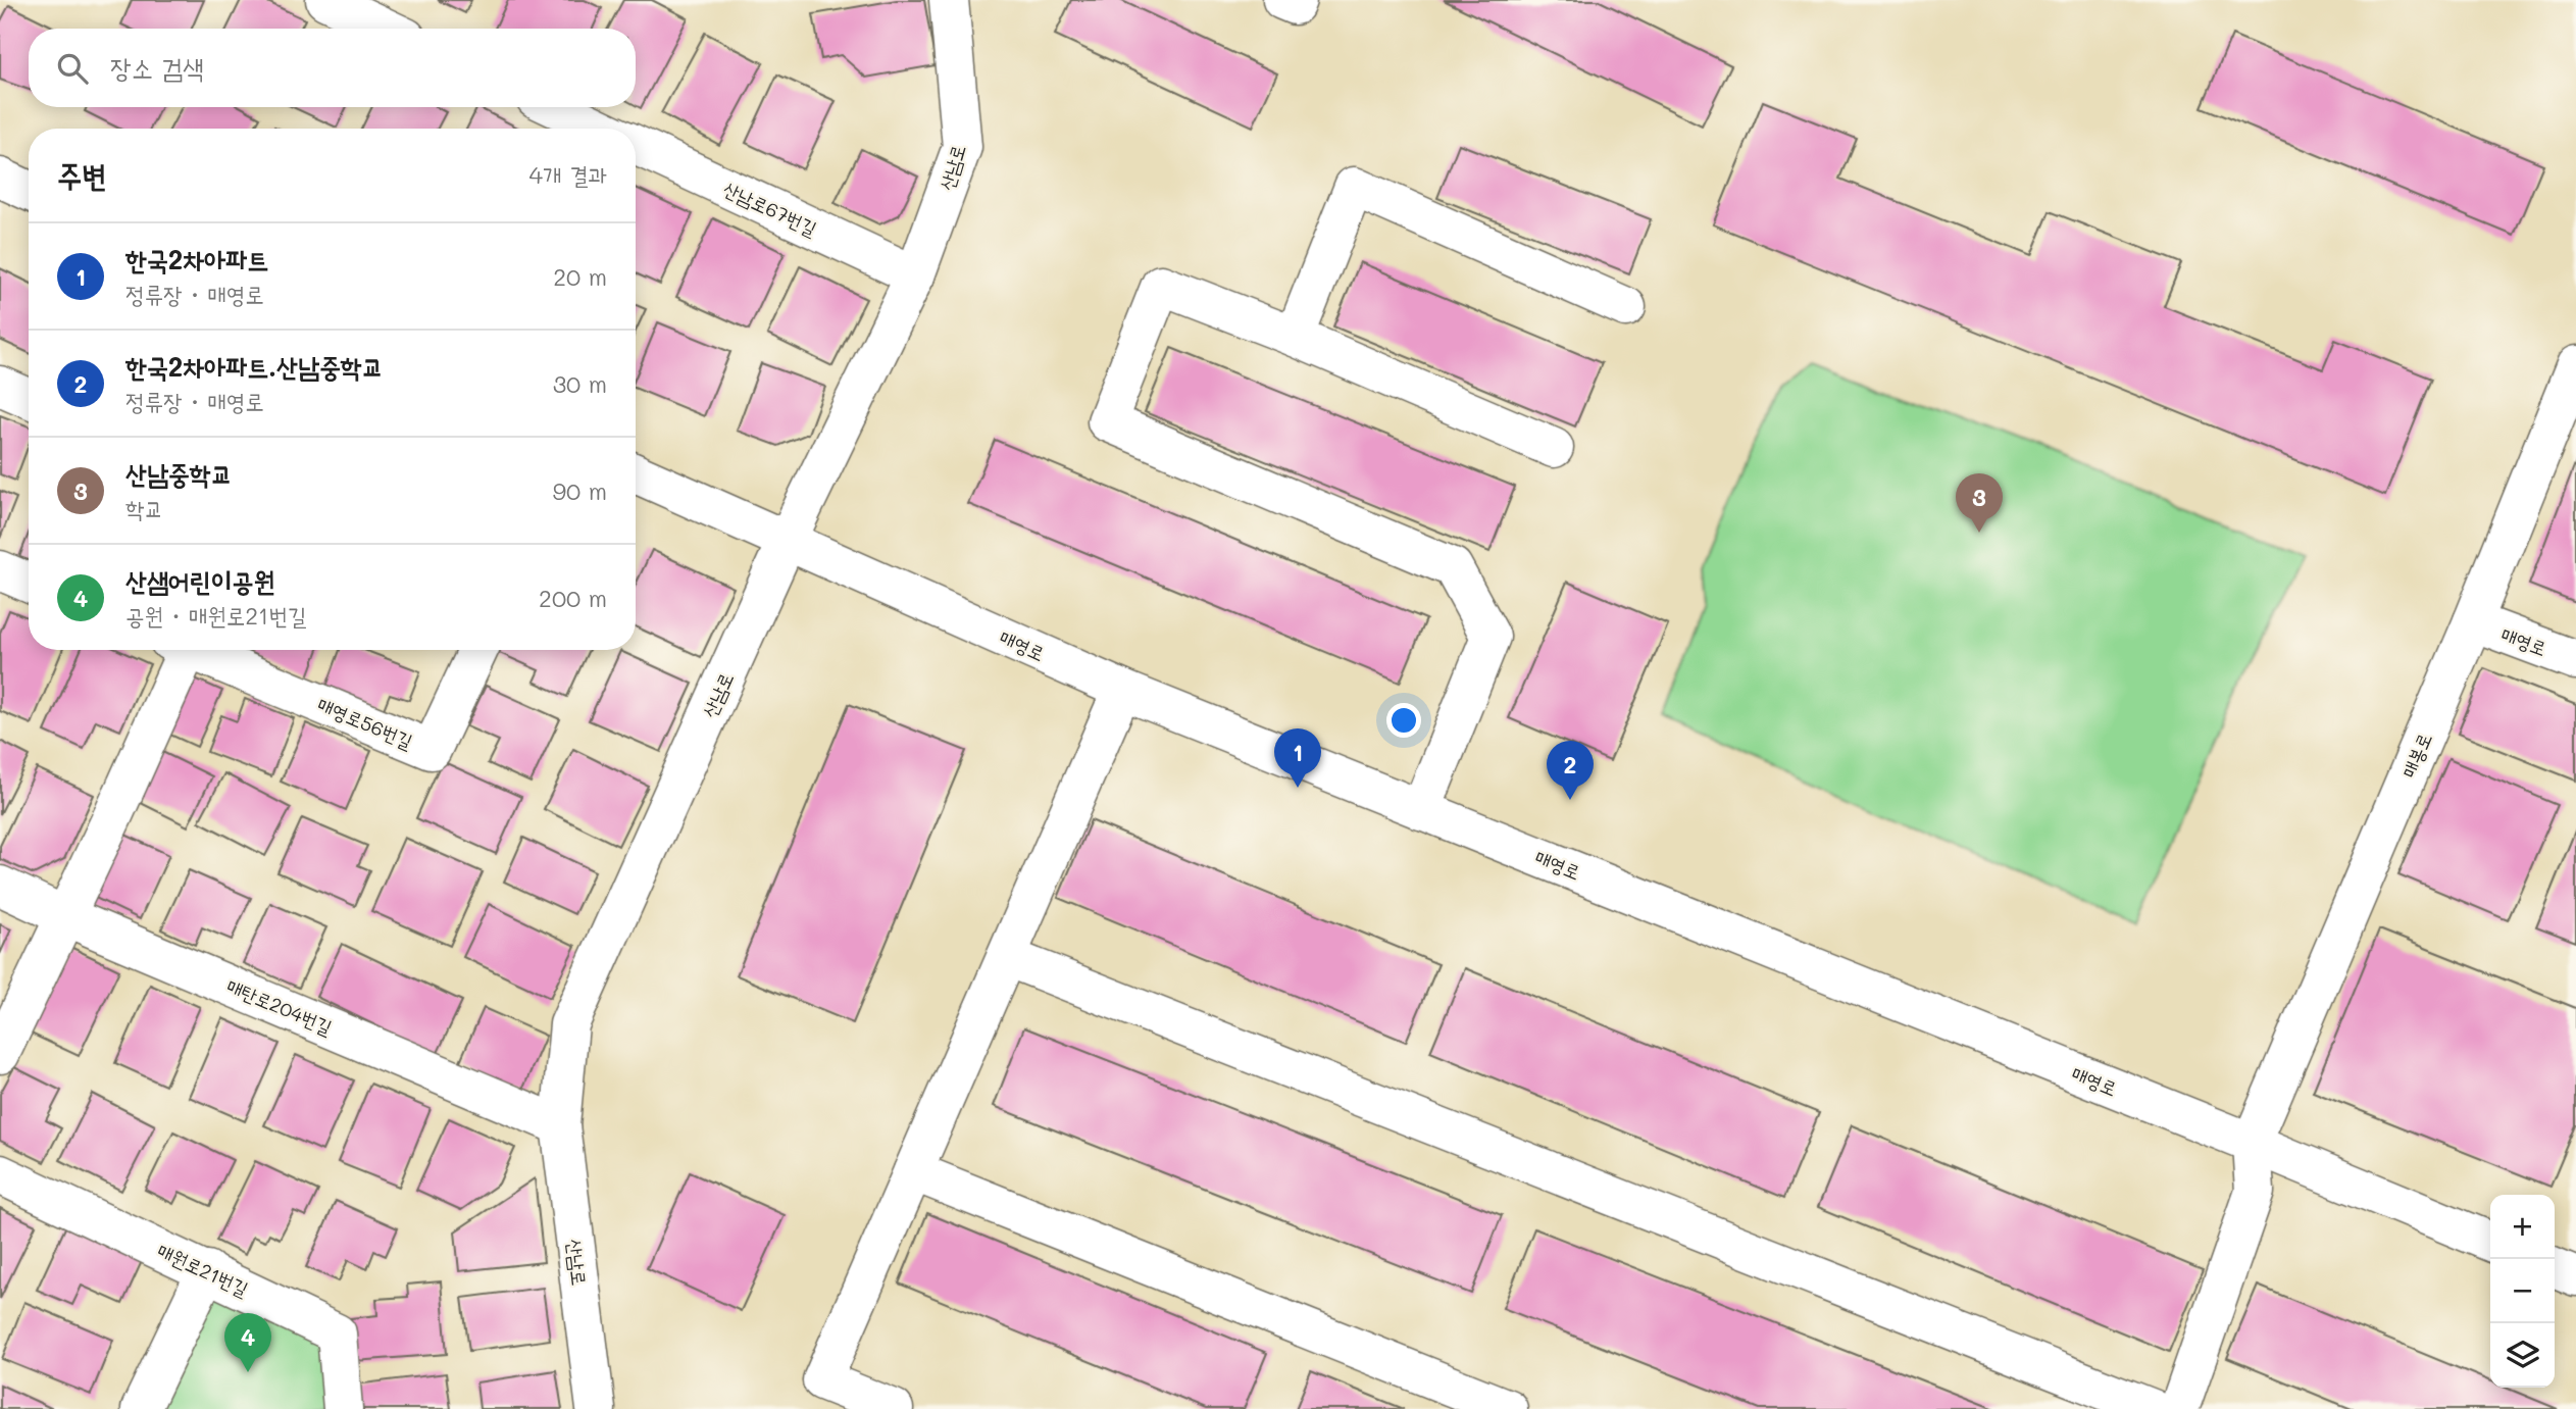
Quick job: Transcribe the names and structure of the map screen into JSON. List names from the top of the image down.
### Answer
{
  "streets": {
    "street": [
      "산남로",
      "산남로67번길",
      "매영로",
      "매영로56번길",
      "매봉로",
      "매탄로204번길",
      "매원로21번길"
    ]
  },
  "crossings": [
    ["산남로", "산남로67번길"],
    ["산남로", "매영로"],
    ["산남로", "매탄로204번길"],
    ["매영로", "매봉로"],
    ["매영로56번길", "매탄로204번길"]
  ],
  "page": {
    "search": "장소 검색",
    "heading": ["주변", "4개 결과"],
    "list": [
      {
        "mark": "1",
        "name": "한국2차아파트",
        "note": "정류장 · 매영로",
        "value": "20 m"
      },
      {
        "mark": "2",
        "name": "한국2차아파트.산남중학교",
        "note": "정류장 · 매영로",
        "value": "30 m"
      },
      {
        "mark": "3",
        "name": "산남중학교",
        "note": "학교",
        "value": "90 m"
      },
      {
        "mark": "4",
        "name": "산샘어린이공원",
        "note": "공원 · 매원로21번길",
        "value": "200 m"
      }
    ],
    "pins": [
      "3",
      "1",
      "2",
      "4"
    ],
    "map_buttons": ["+", "−"]
  }
}
